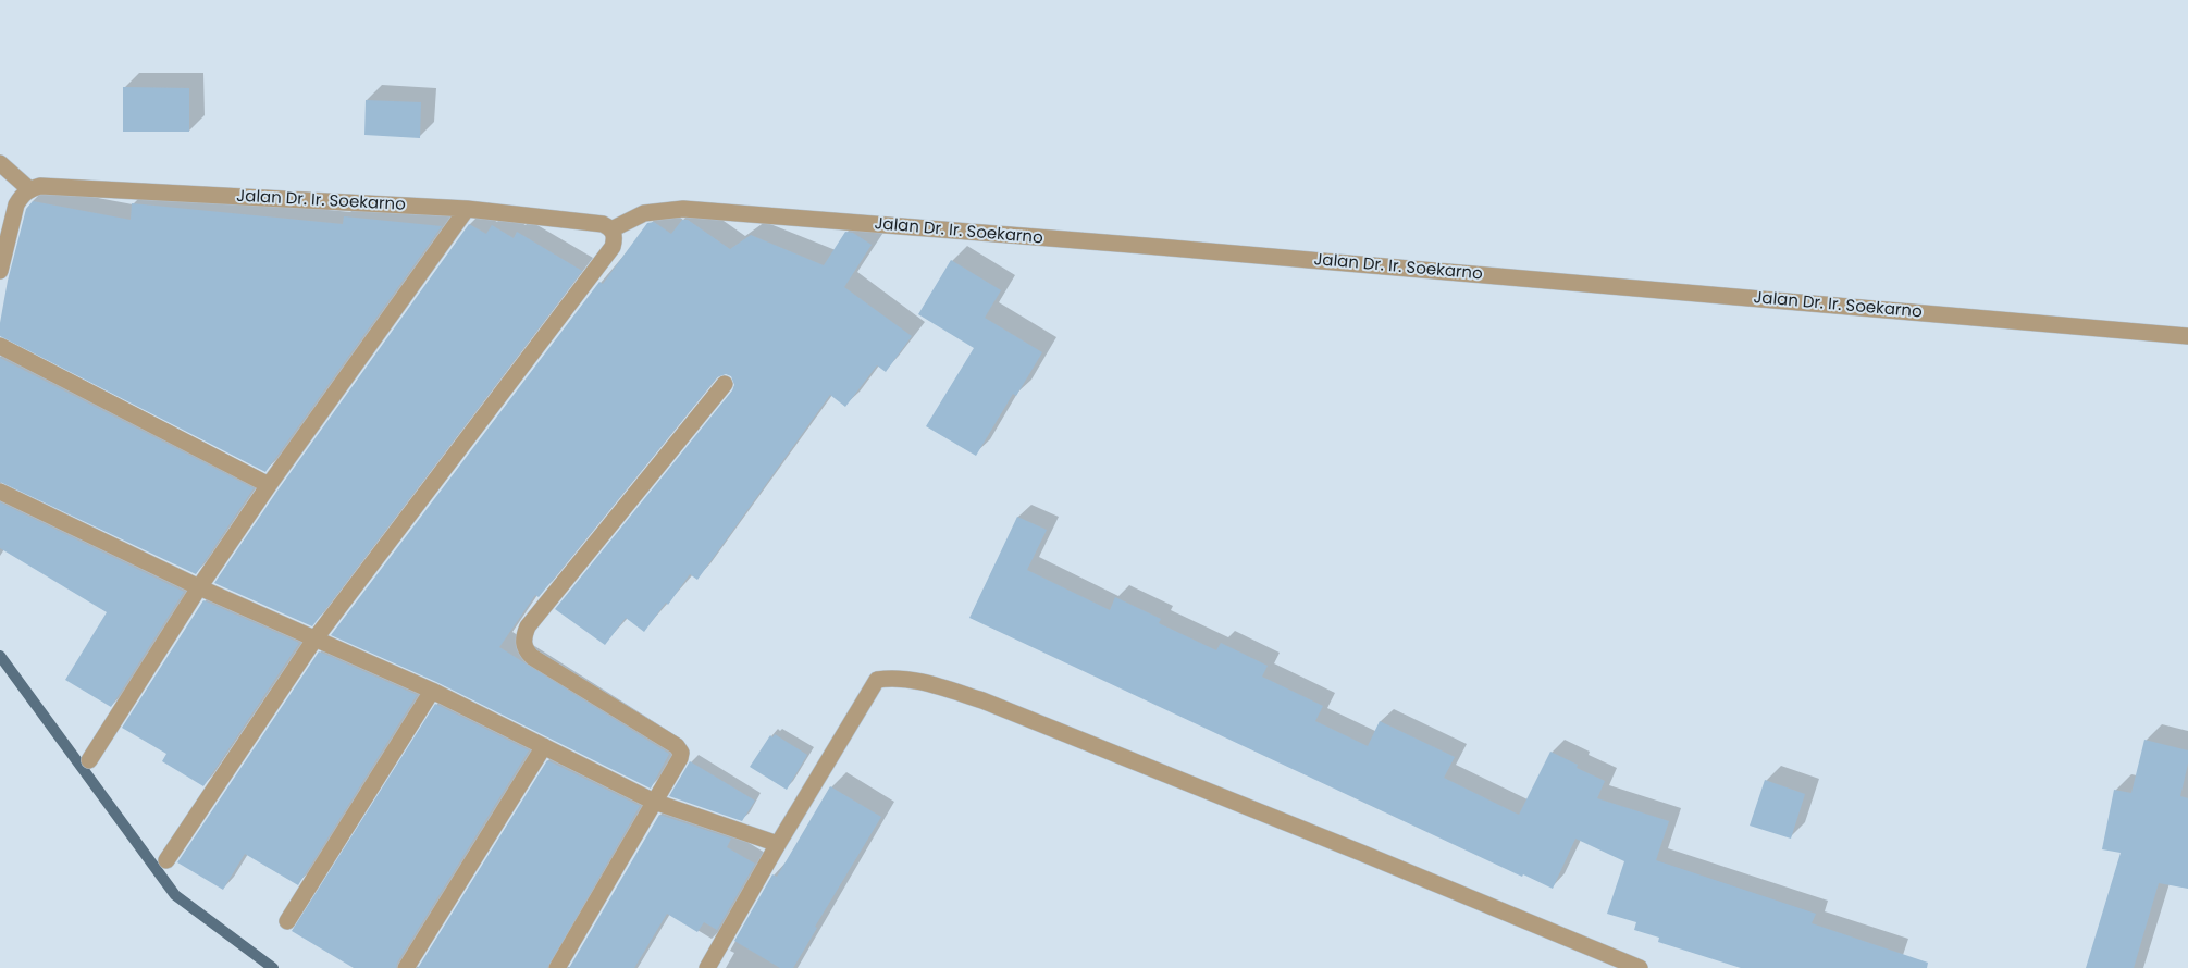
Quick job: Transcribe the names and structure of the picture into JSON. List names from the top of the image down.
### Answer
{
  "streets": {
    "street": ["Jalan Dr. Ir. Soekarno"]
  }
}
